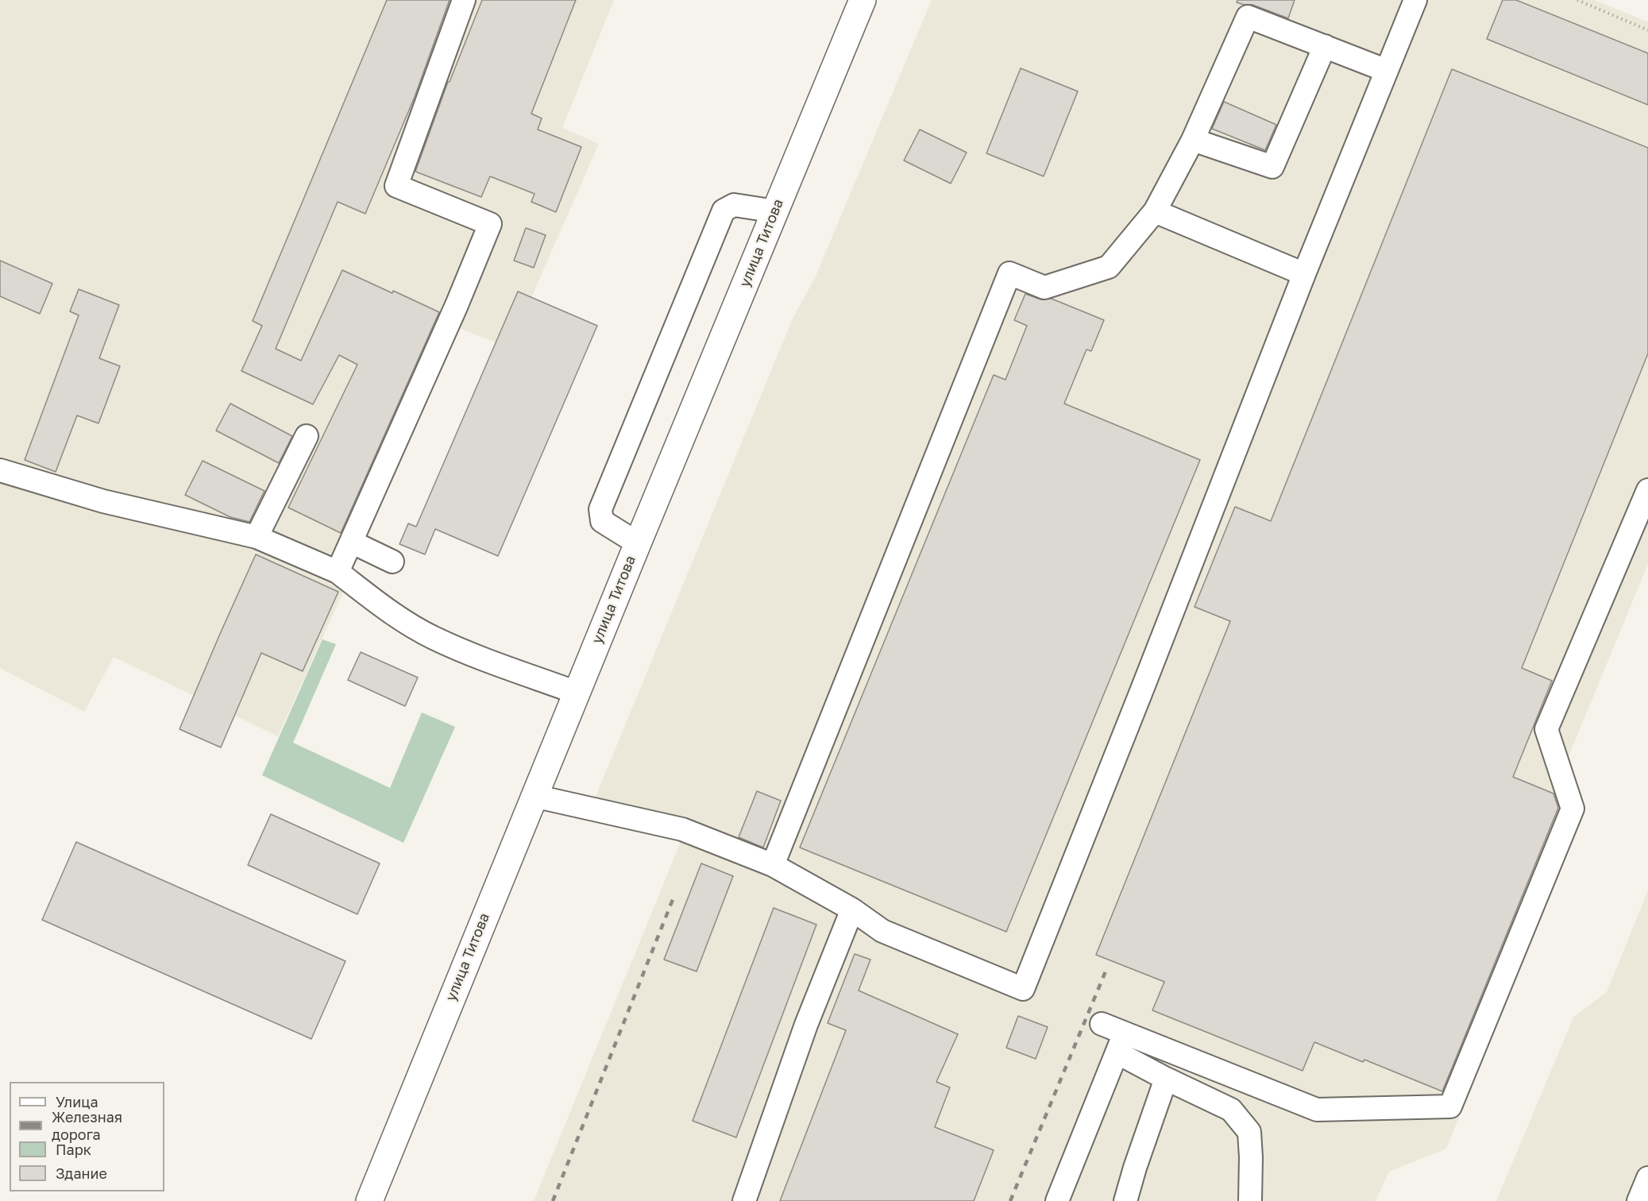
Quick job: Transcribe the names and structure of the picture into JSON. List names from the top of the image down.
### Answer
{
  "streets": {
    "main road": ["улица Титова"]
  },
  "legend": [
    "Улица",
    "Железная дорога",
    "Парк",
    "Здание"
  ]
}
